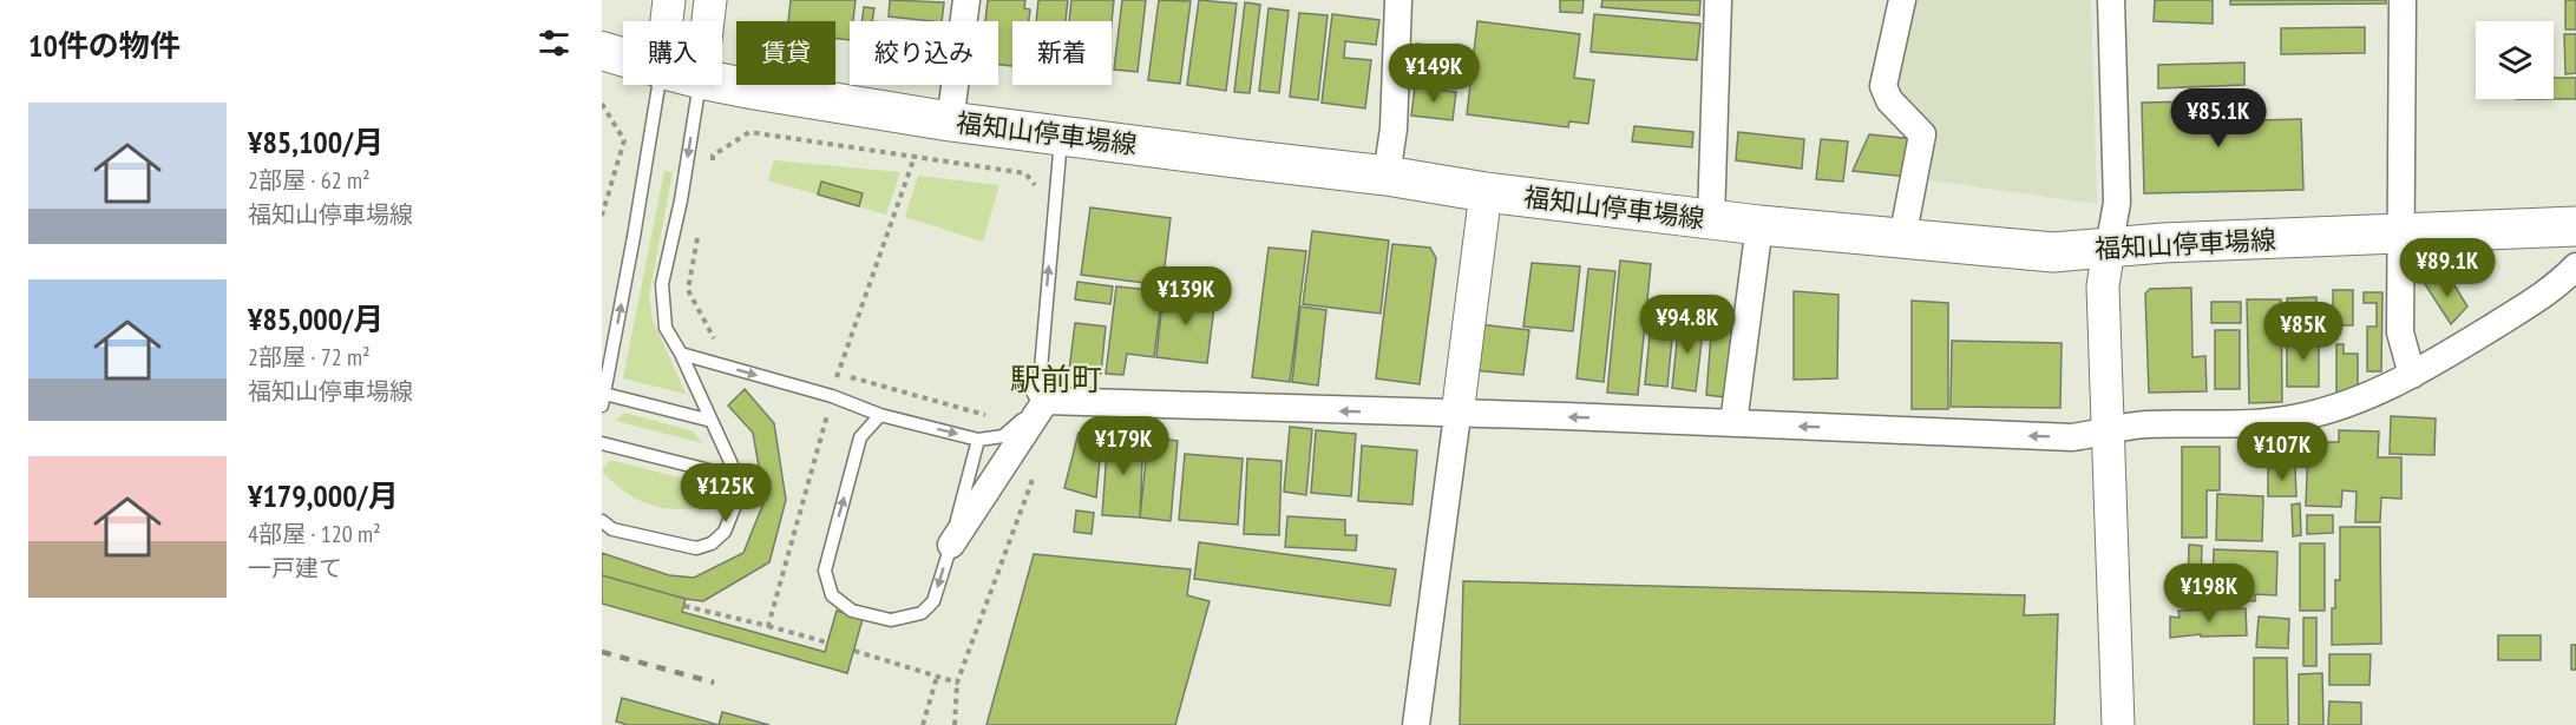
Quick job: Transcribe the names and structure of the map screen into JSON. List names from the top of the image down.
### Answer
{
  "streets": {
    "main road": ["福知山停車場線"]
  },
  "districts": ["駅前町"],
  "page": {
    "heading": "10件の物件",
    "chip": [
      "購入",
      "賃貸",
      "絞り込み",
      "新着"
    ],
    "price": [
      "¥149K",
      "¥85.1K",
      "¥89.1K",
      "¥139K",
      "¥94.8K",
      "¥85K",
      "¥179K",
      "¥107K",
      "¥125K",
      "¥198K"
    ],
    "list": [
      {
        "name": "¥85,100/月",
        "note": "2部屋 · 62 m² · 福知山停車場線"
      },
      {
        "name": "¥85,000/月",
        "note": "2部屋 · 72 m² · 福知山停車場線"
      },
      {
        "name": "¥179,000/月",
        "note": "4部屋 · 120 m² · 一戸建て"
      }
    ]
  }
}
